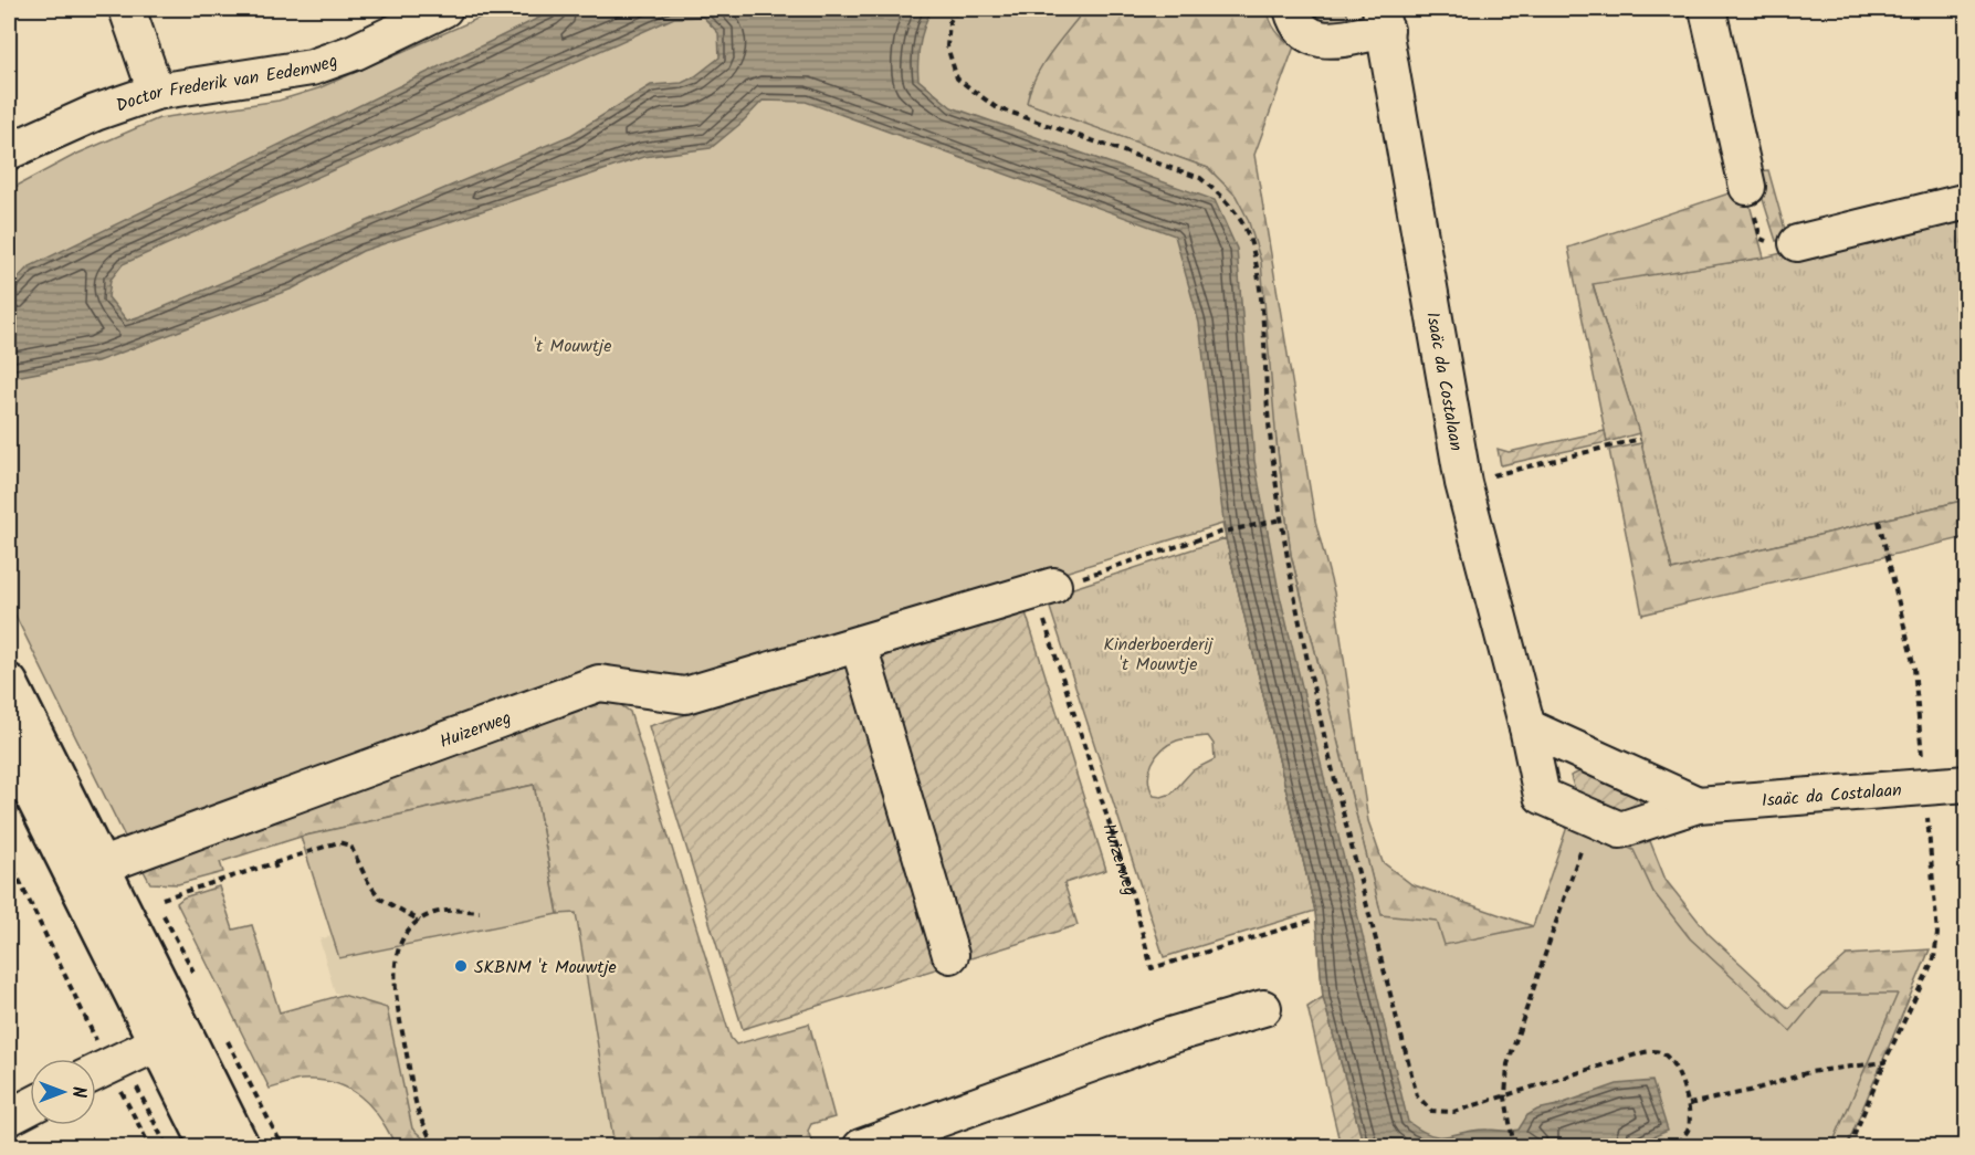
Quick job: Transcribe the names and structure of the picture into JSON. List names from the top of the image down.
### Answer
{
  "streets": {
    "street": ["Doctor Frederik van Eedenweg", "Isaäc da Costalaan", "Huizerweg"]
  },
  "parks": ["'t Mouwtje", "Kinderboerderij 't Mouwtje"],
  "places": ["SKBNM 't Mouwtje"],
  "north": "right"
}
